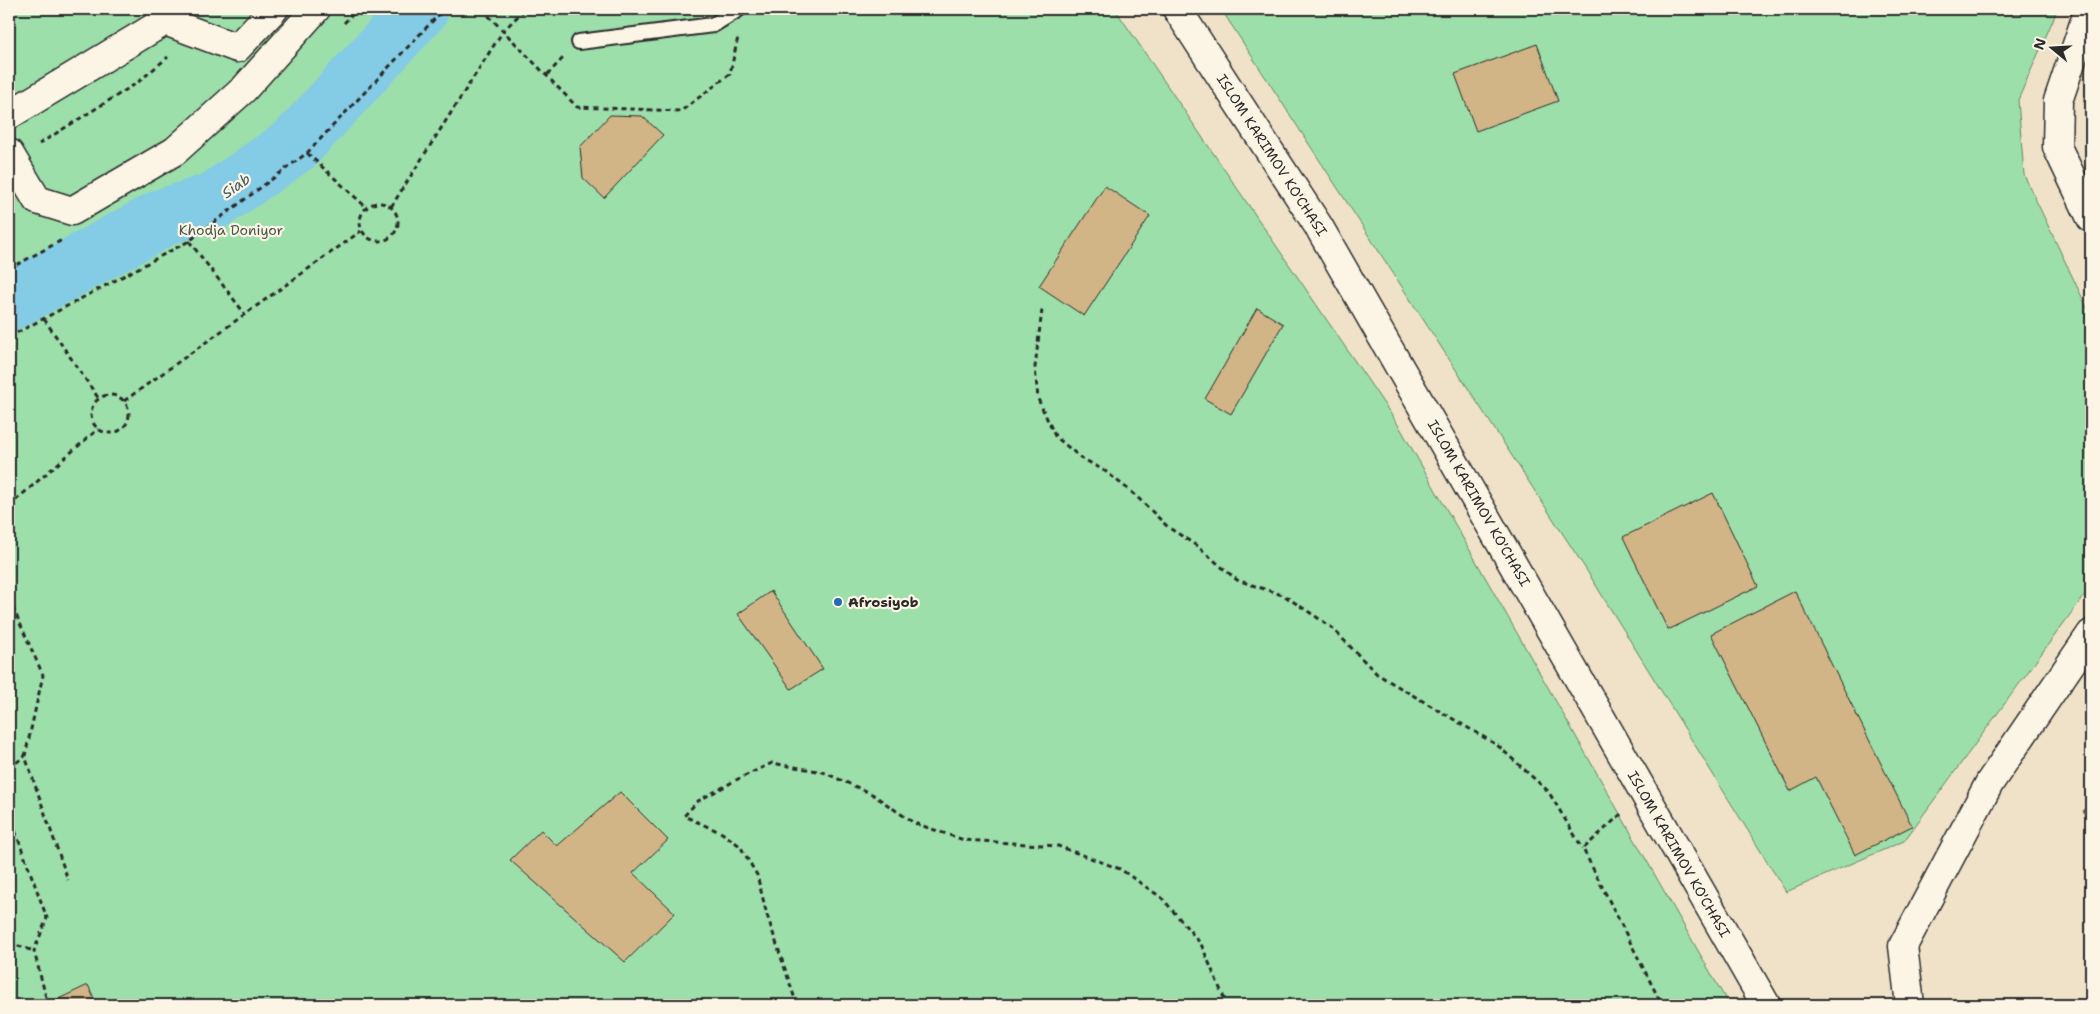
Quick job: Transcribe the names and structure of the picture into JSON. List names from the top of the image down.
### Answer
{
  "streets": {
    "street": ["ISLOM KARIMOV KO'CHASI"]
  },
  "water": ["Siab"],
  "parks": ["Khodja Doniyor"],
  "places": ["Afrosiyob"],
  "north": "left"
}
